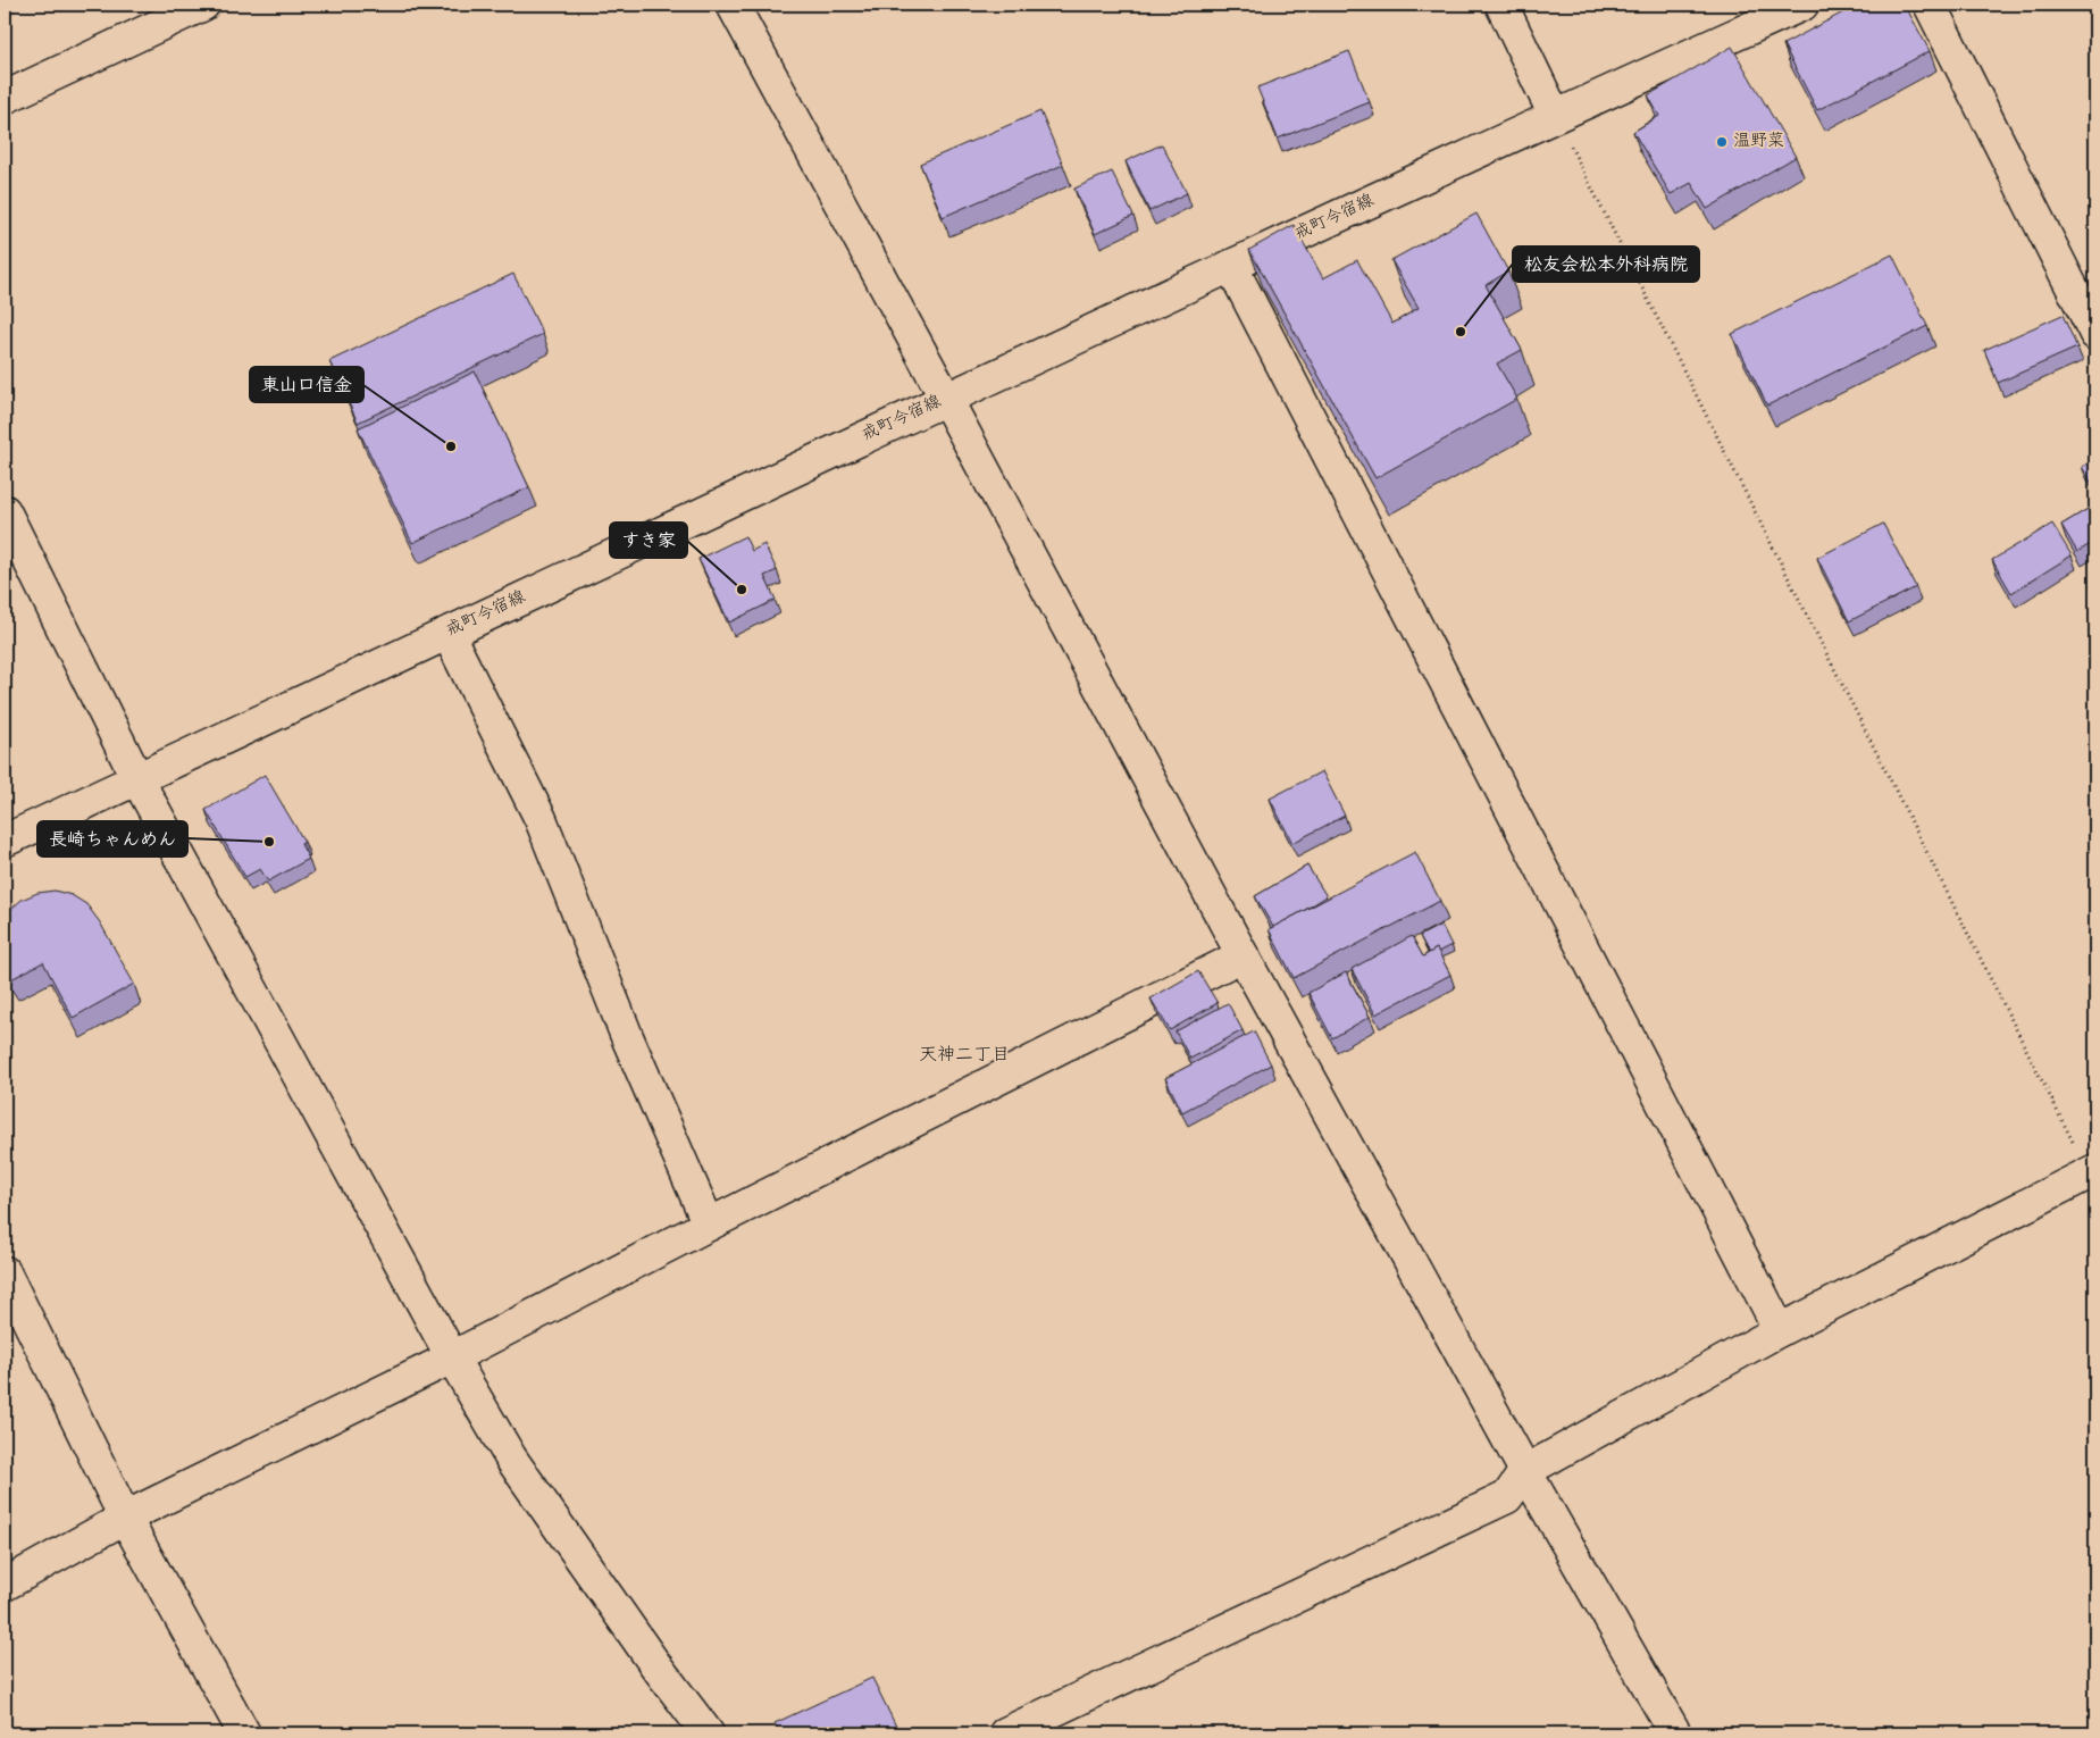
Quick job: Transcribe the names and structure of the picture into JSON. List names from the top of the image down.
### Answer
{
  "streets": {
    "street": ["戒町今宿線"]
  },
  "districts": ["天神二丁目"],
  "places": [
    "温野菜",
    "松友会松本外科病院",
    "東山口信金",
    "すき家",
    "長崎ちゃんめん"
  ]
}
